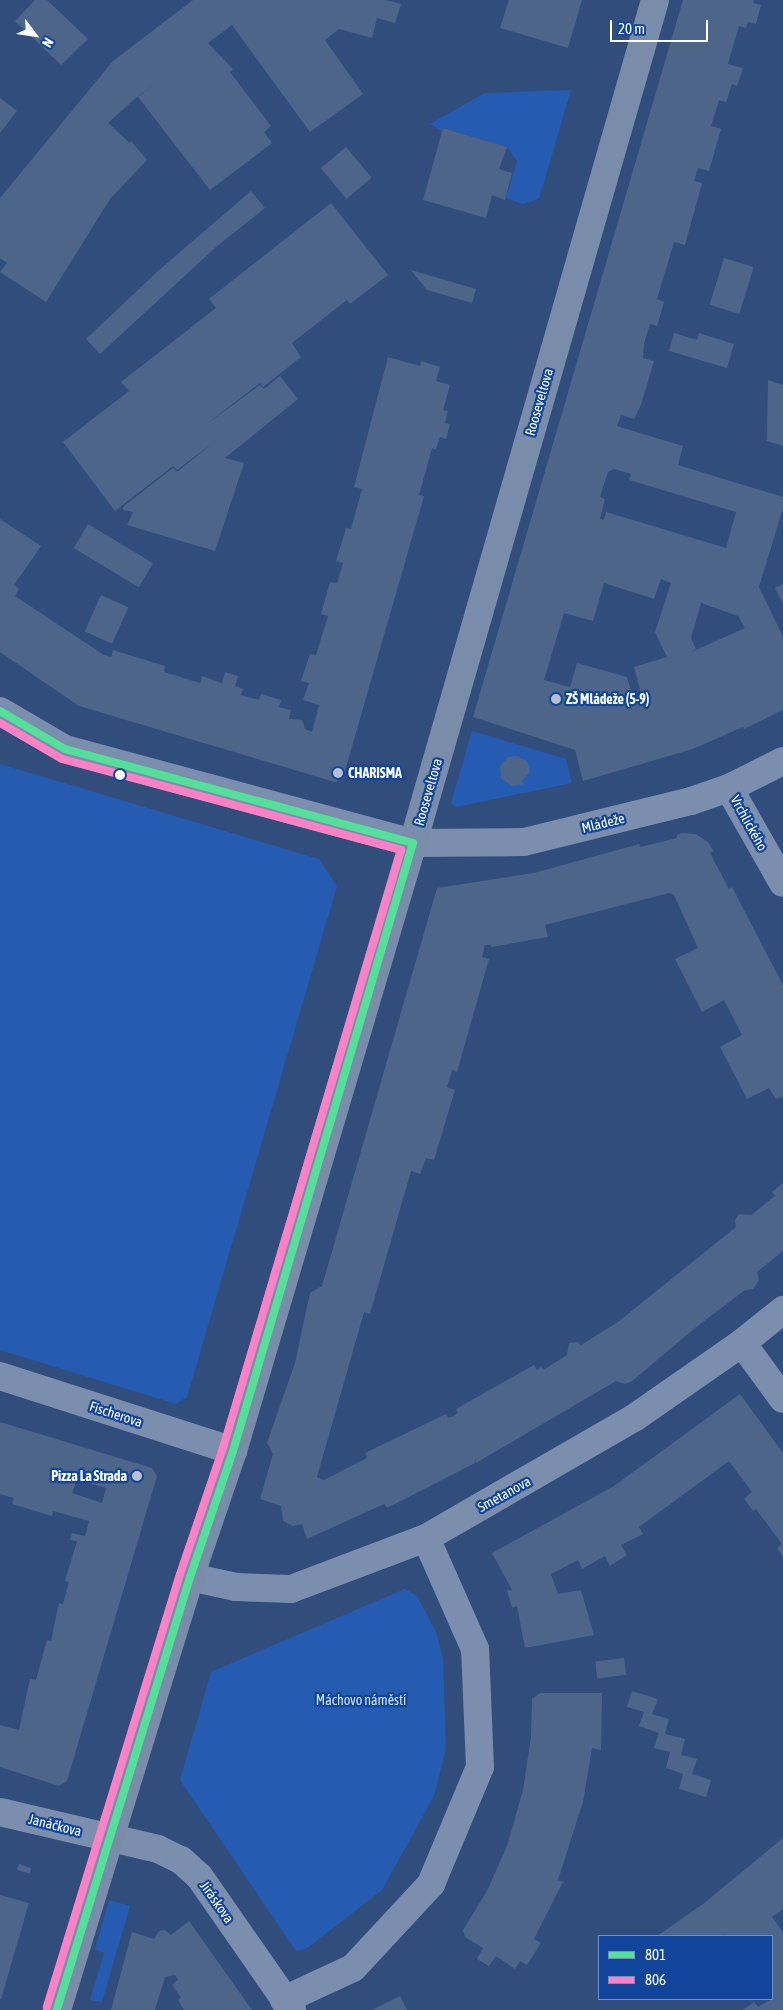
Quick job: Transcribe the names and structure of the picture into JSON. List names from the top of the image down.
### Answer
{
  "streets": {
    "main road": ["Rooseveltova"],
    "street": [
      "Mládeže",
      "Vrchlického",
      "Fischerova",
      "Smetanova",
      "Janáčkova",
      "Jiráskova"
    ]
  },
  "crossings": [
    ["Rooseveltova", "Mládeže"],
    ["Rooseveltova", "Fischerova"],
    ["Rooseveltova", "Smetanova"],
    ["Rooseveltova", "Janáčkova"],
    ["Rooseveltova", "Jiráskova"],
    ["Mládeže", "Vrchlického"],
    ["Janáčkova", "Jiráskova"]
  ],
  "parks": ["Máchovo náměstí"],
  "places": ["ZŠ Mládeže (5-9)", "CHARISMA", "Pizza La Strada"],
  "lines": ["transit line 801", "transit line 806"],
  "legend": ["801", "806"],
  "scale_bar": "20 m",
  "north": "bottom right"
}
